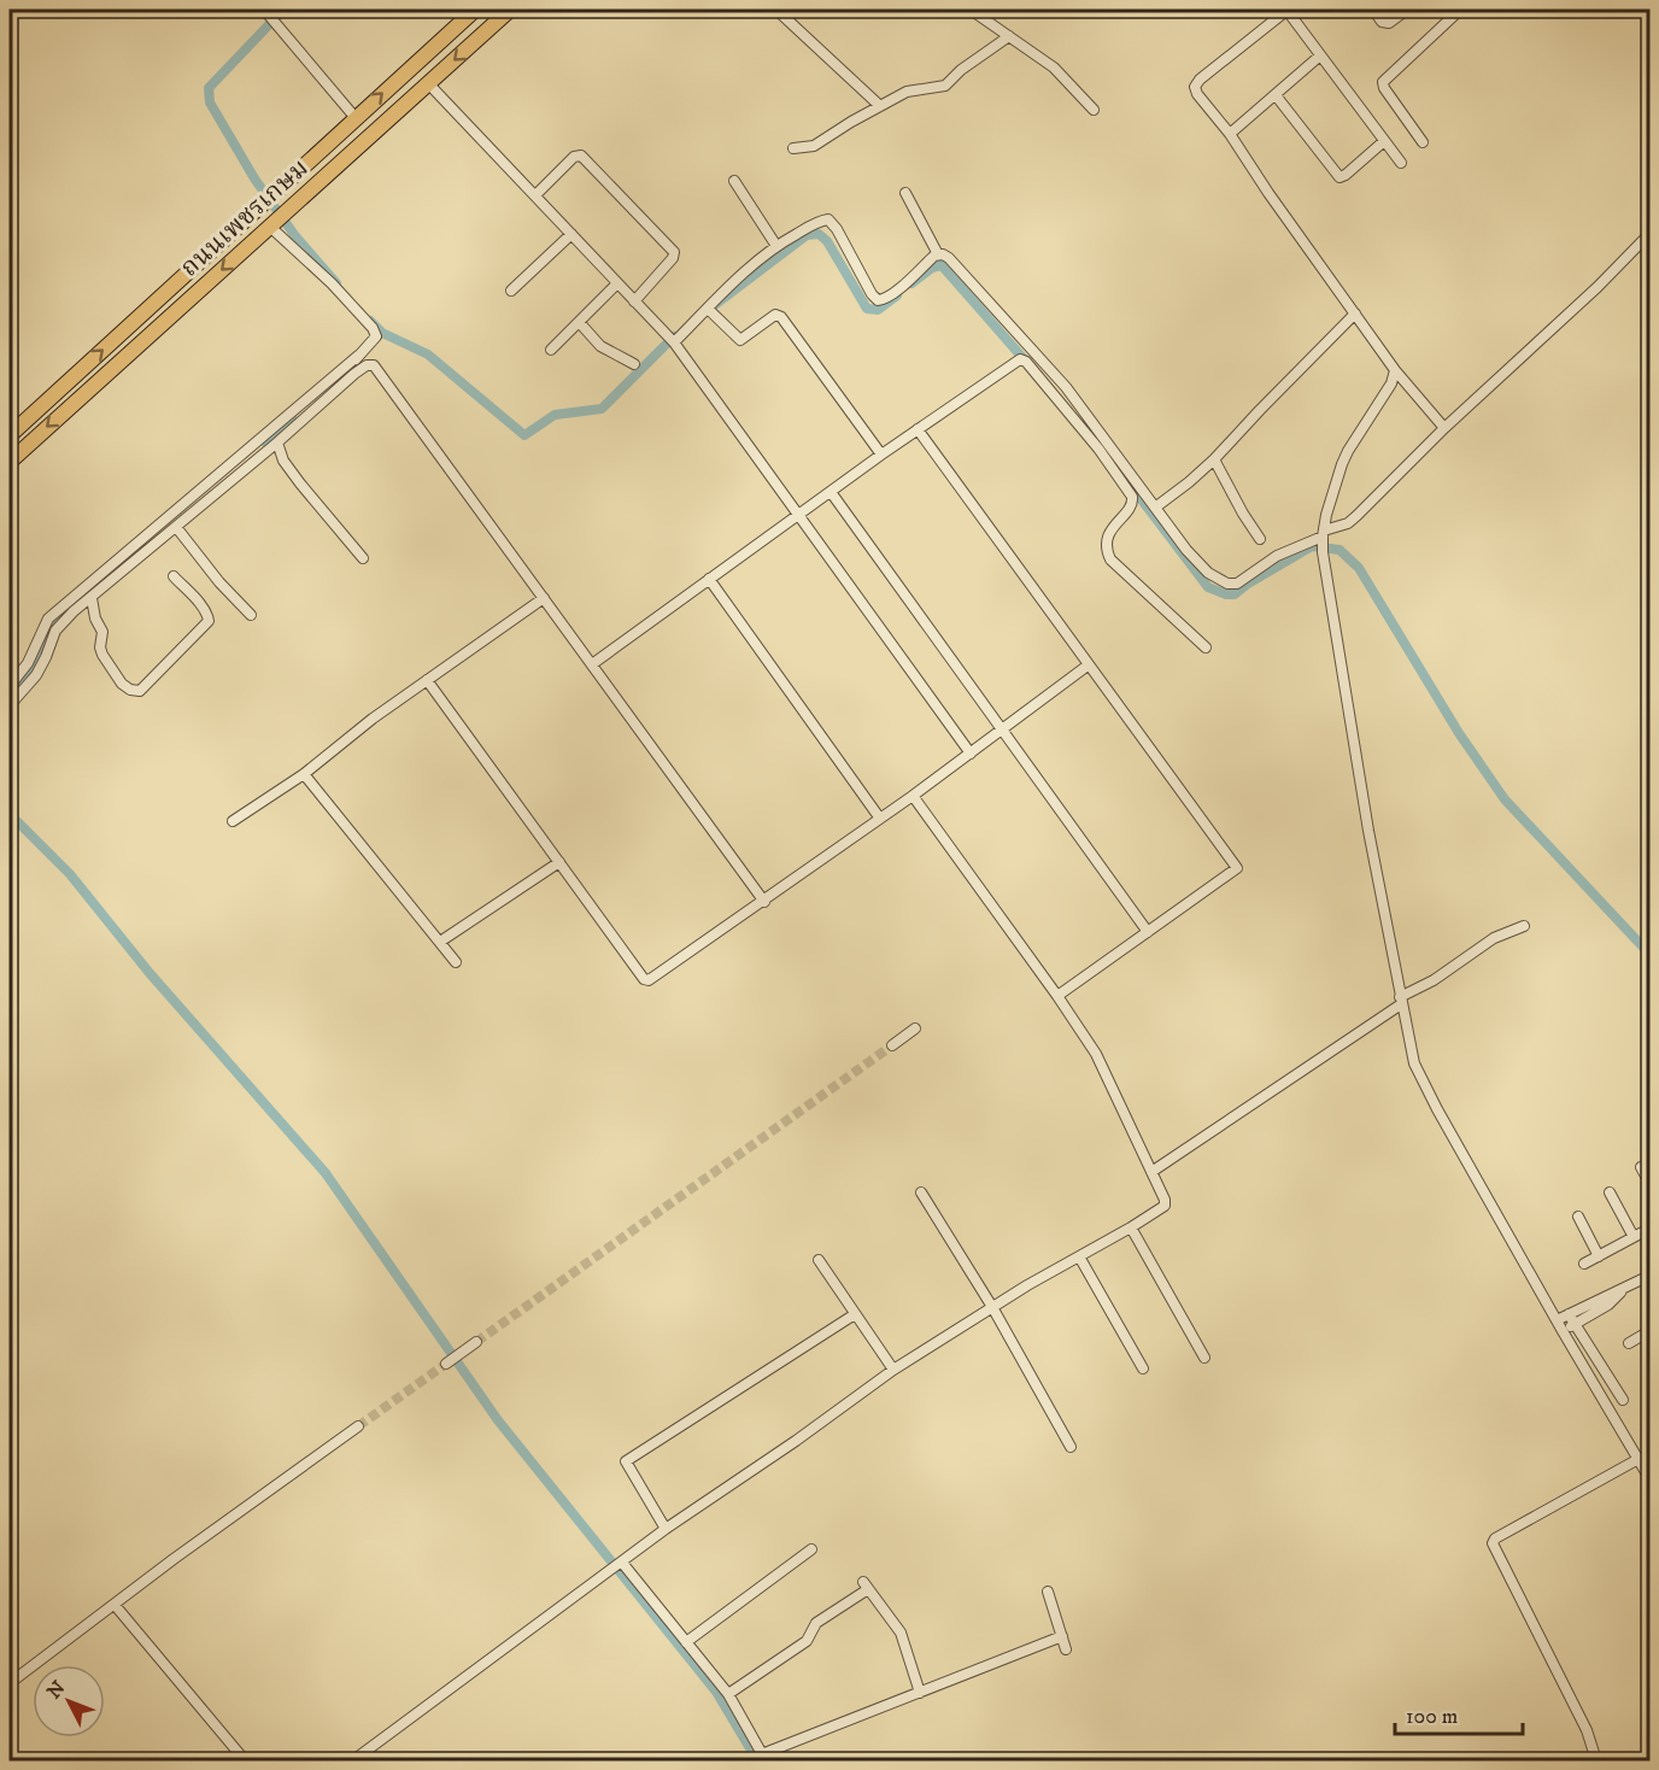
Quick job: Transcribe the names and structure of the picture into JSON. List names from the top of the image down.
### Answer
{
  "streets": {
    "main road": ["ถนนเพชรเกษม"]
  },
  "scale_bar": "100 m",
  "north": "top left"
}
